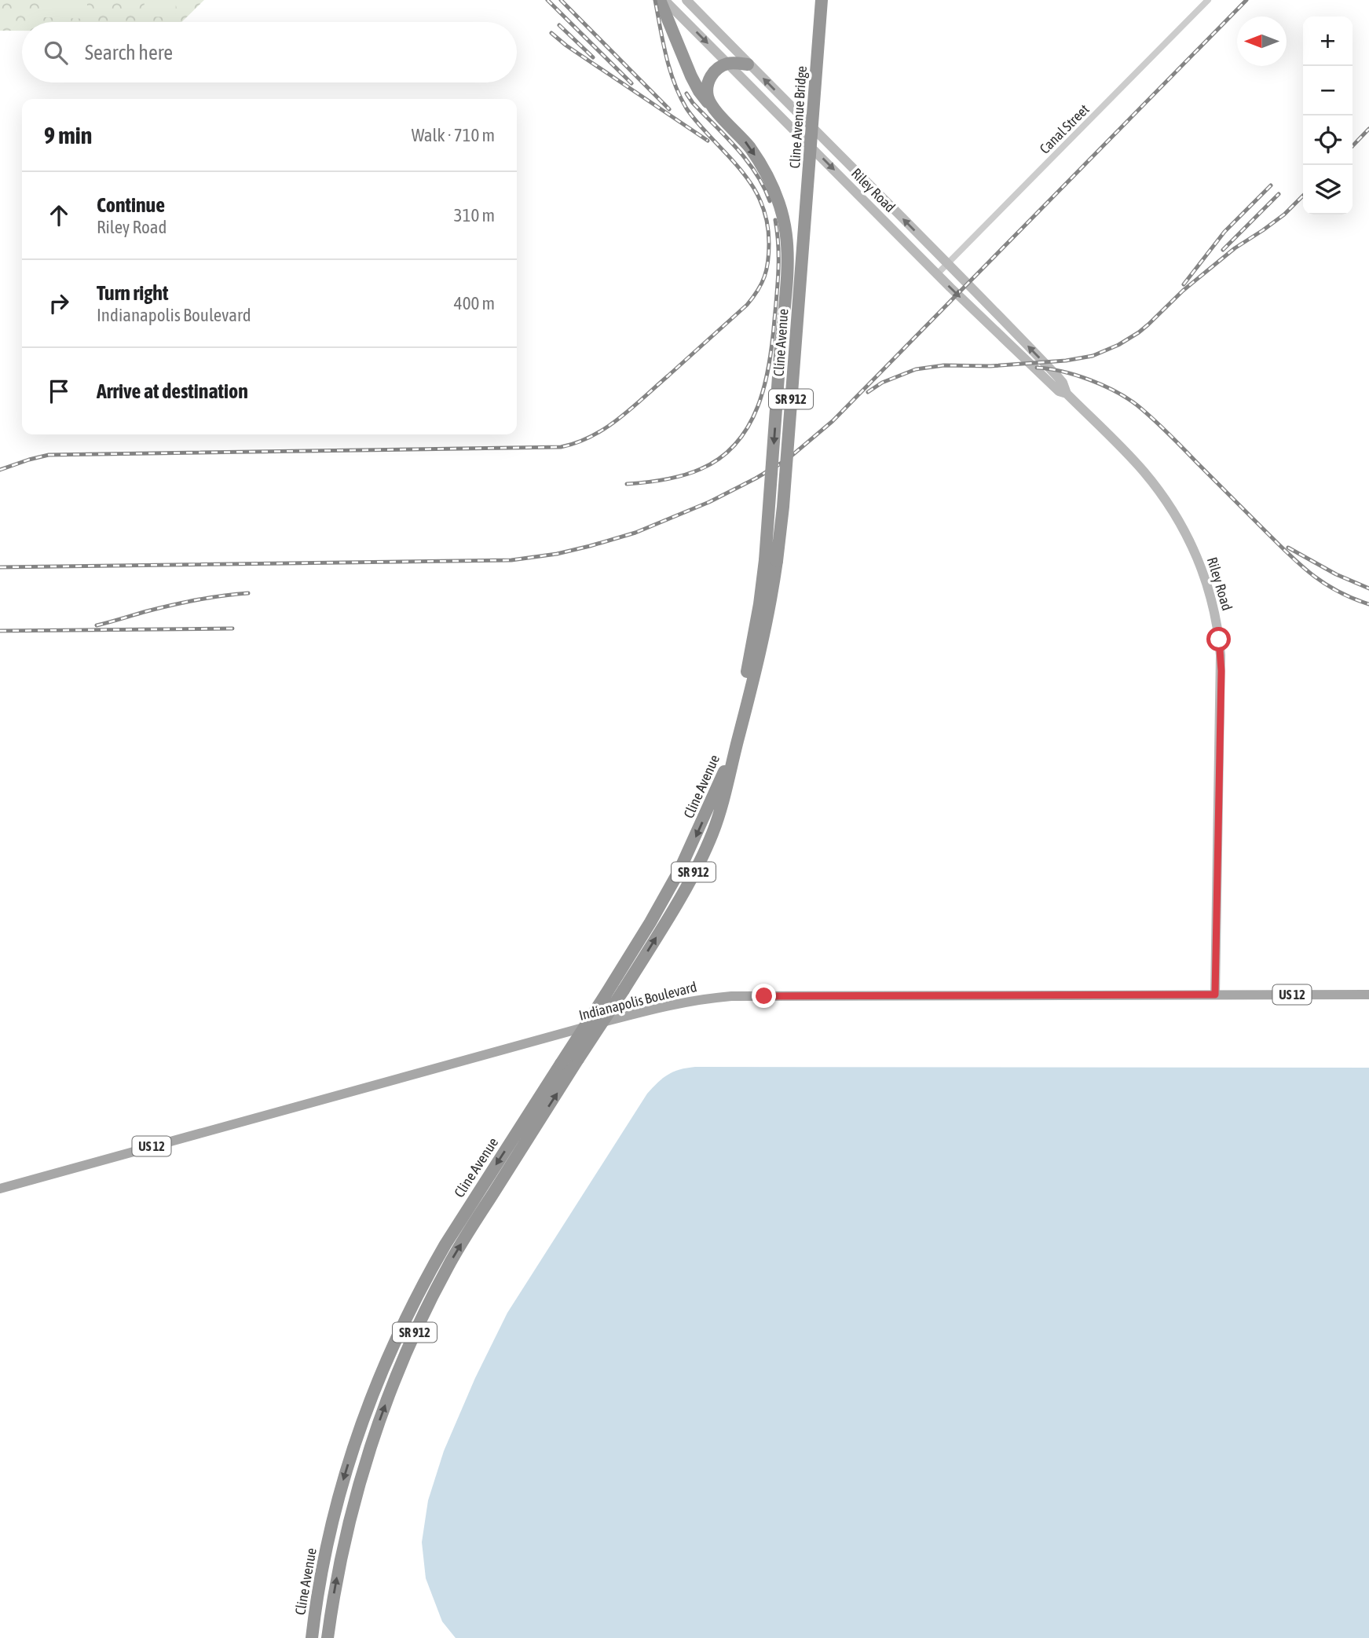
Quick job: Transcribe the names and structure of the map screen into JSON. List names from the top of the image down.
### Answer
{
  "streets": {
    "highway": ["Cline Avenue Bridge", "Cline Avenue", "SR 912"],
    "main road": ["Riley Road", "US 12", "Indianapolis Boulevard"],
    "street": ["Canal Street"]
  },
  "crossings": [
    ["Cline Avenue Bridge", "Cline Avenue"],
    ["Canal Street", "Riley Road"],
    ["Riley Road", "Indianapolis Boulevard"]
  ],
  "north": "left",
  "page": {
    "map_buttons": ["+", "−"],
    "search": "Search here",
    "heading": ["9 min", "Walk · 710 m"],
    "list": [
      ["Continue", "Riley Road", "310 m"],
      ["Turn right", "Indianapolis Boulevard", "400 m"],
      "Arrive at destination"
    ]
  }
}
